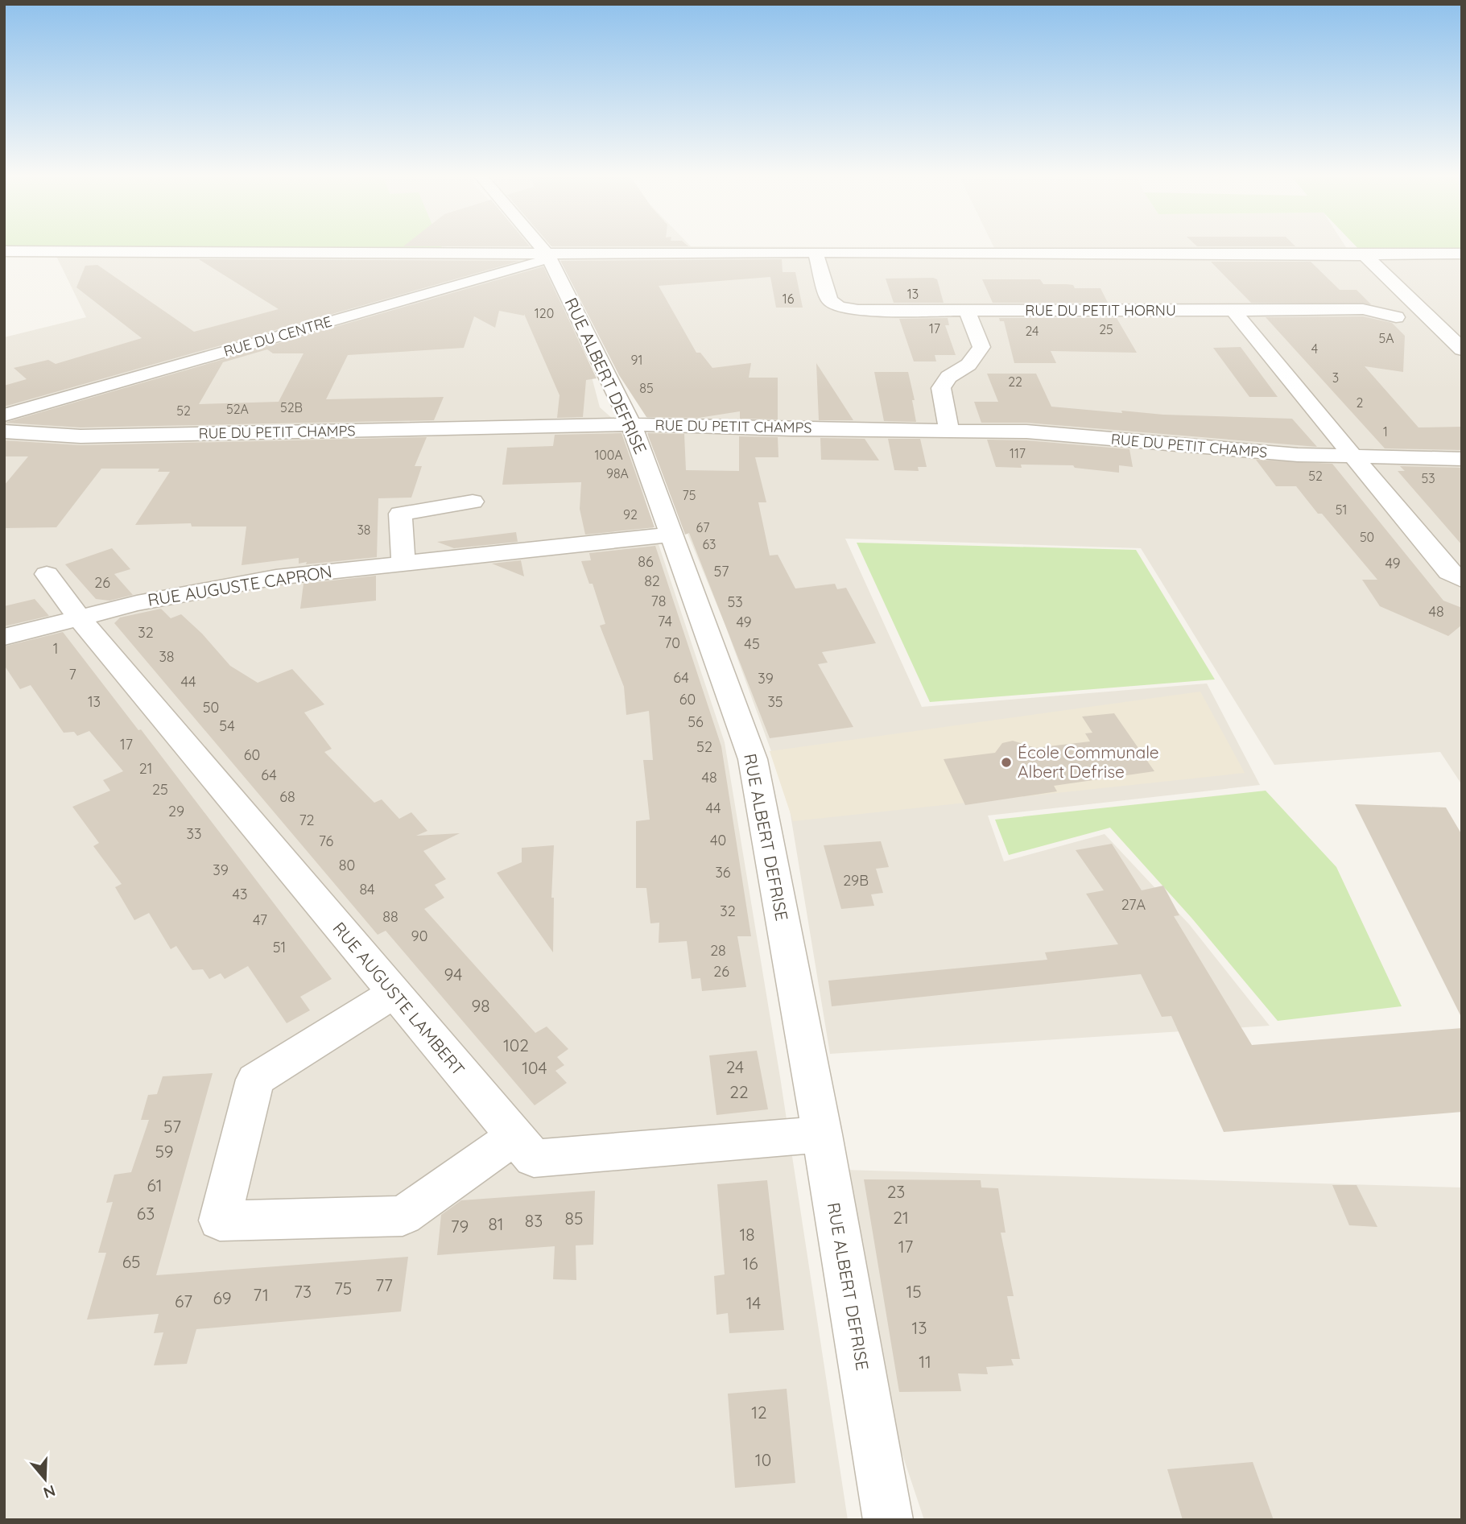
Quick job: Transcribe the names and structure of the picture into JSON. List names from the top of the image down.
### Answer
{
  "streets": {
    "street": [
      "RUE DU PETIT HORNU",
      "RUE DU CENTRE",
      "RUE ALBERT DEFRISE",
      "RUE DU PETIT CHAMPS",
      "RUE AUGUSTE CAPRON",
      "RUE AUGUSTE LAMBERT"
    ]
  },
  "crossings": [
    ["RUE DU CENTRE", "RUE ALBERT DEFRISE"],
    ["RUE ALBERT DEFRISE", "RUE DU PETIT CHAMPS"],
    ["RUE ALBERT DEFRISE", "RUE AUGUSTE CAPRON"],
    ["RUE ALBERT DEFRISE", "RUE AUGUSTE LAMBERT"],
    ["RUE AUGUSTE CAPRON", "RUE AUGUSTE LAMBERT"]
  ],
  "places": ["École Communale Albert Defrise"],
  "house_numbers": [
    "13",
    "16",
    "120",
    "17",
    "25",
    "24",
    "5A",
    "4",
    "91",
    "3",
    "22",
    "85",
    "2",
    "52B",
    "52A",
    "52",
    "1",
    "117",
    "100A",
    "98A",
    "52",
    "53",
    "75",
    "51",
    "92",
    "67",
    "38",
    "50",
    "63",
    "86",
    "49",
    "57",
    "82",
    "26",
    "78",
    "53",
    "48",
    "74",
    "49",
    "32",
    "70",
    "45",
    "1",
    "38",
    "7",
    "64",
    "39",
    "44",
    "60",
    "13",
    "35",
    "50",
    "56",
    "54",
    "17",
    "52",
    "60",
    "21",
    "64",
    "48",
    "25",
    "68",
    "44",
    "29",
    "72",
    "33",
    "40",
    "76",
    "80",
    "39",
    "36",
    "29B",
    "84",
    "43",
    "27A",
    "32",
    "88",
    "47",
    "90",
    "51",
    "28",
    "26",
    "94",
    "98",
    "102",
    "24",
    "104",
    "22",
    "57",
    "59",
    "61",
    "23",
    "63",
    "21",
    "85",
    "83",
    "81",
    "79",
    "18",
    "17",
    "65",
    "16",
    "77",
    "75",
    "73",
    "15",
    "71",
    "69",
    "67",
    "14",
    "13",
    "11",
    "12",
    "10"
  ],
  "north": "bottom"
}
